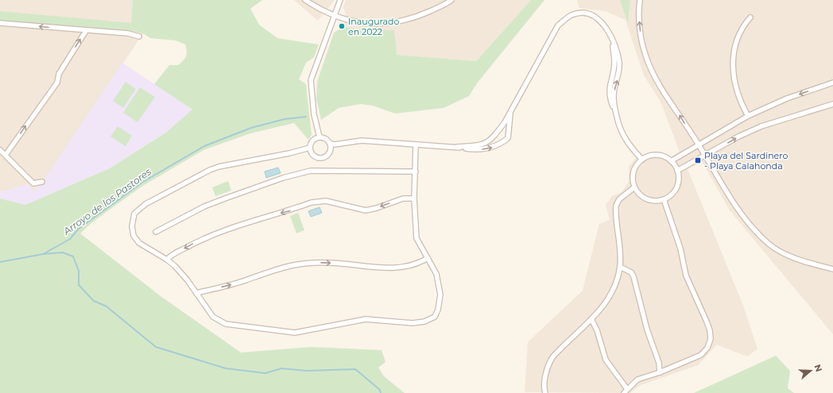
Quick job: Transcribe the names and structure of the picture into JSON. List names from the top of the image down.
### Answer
{
  "water": ["Arroyo de los Pastores"],
  "places": {
    "other": ["Inaugurado en 2022"],
    "transit": ["Playa del Sardinero - Playa Calahonda"]
  },
  "north": "right"
}
